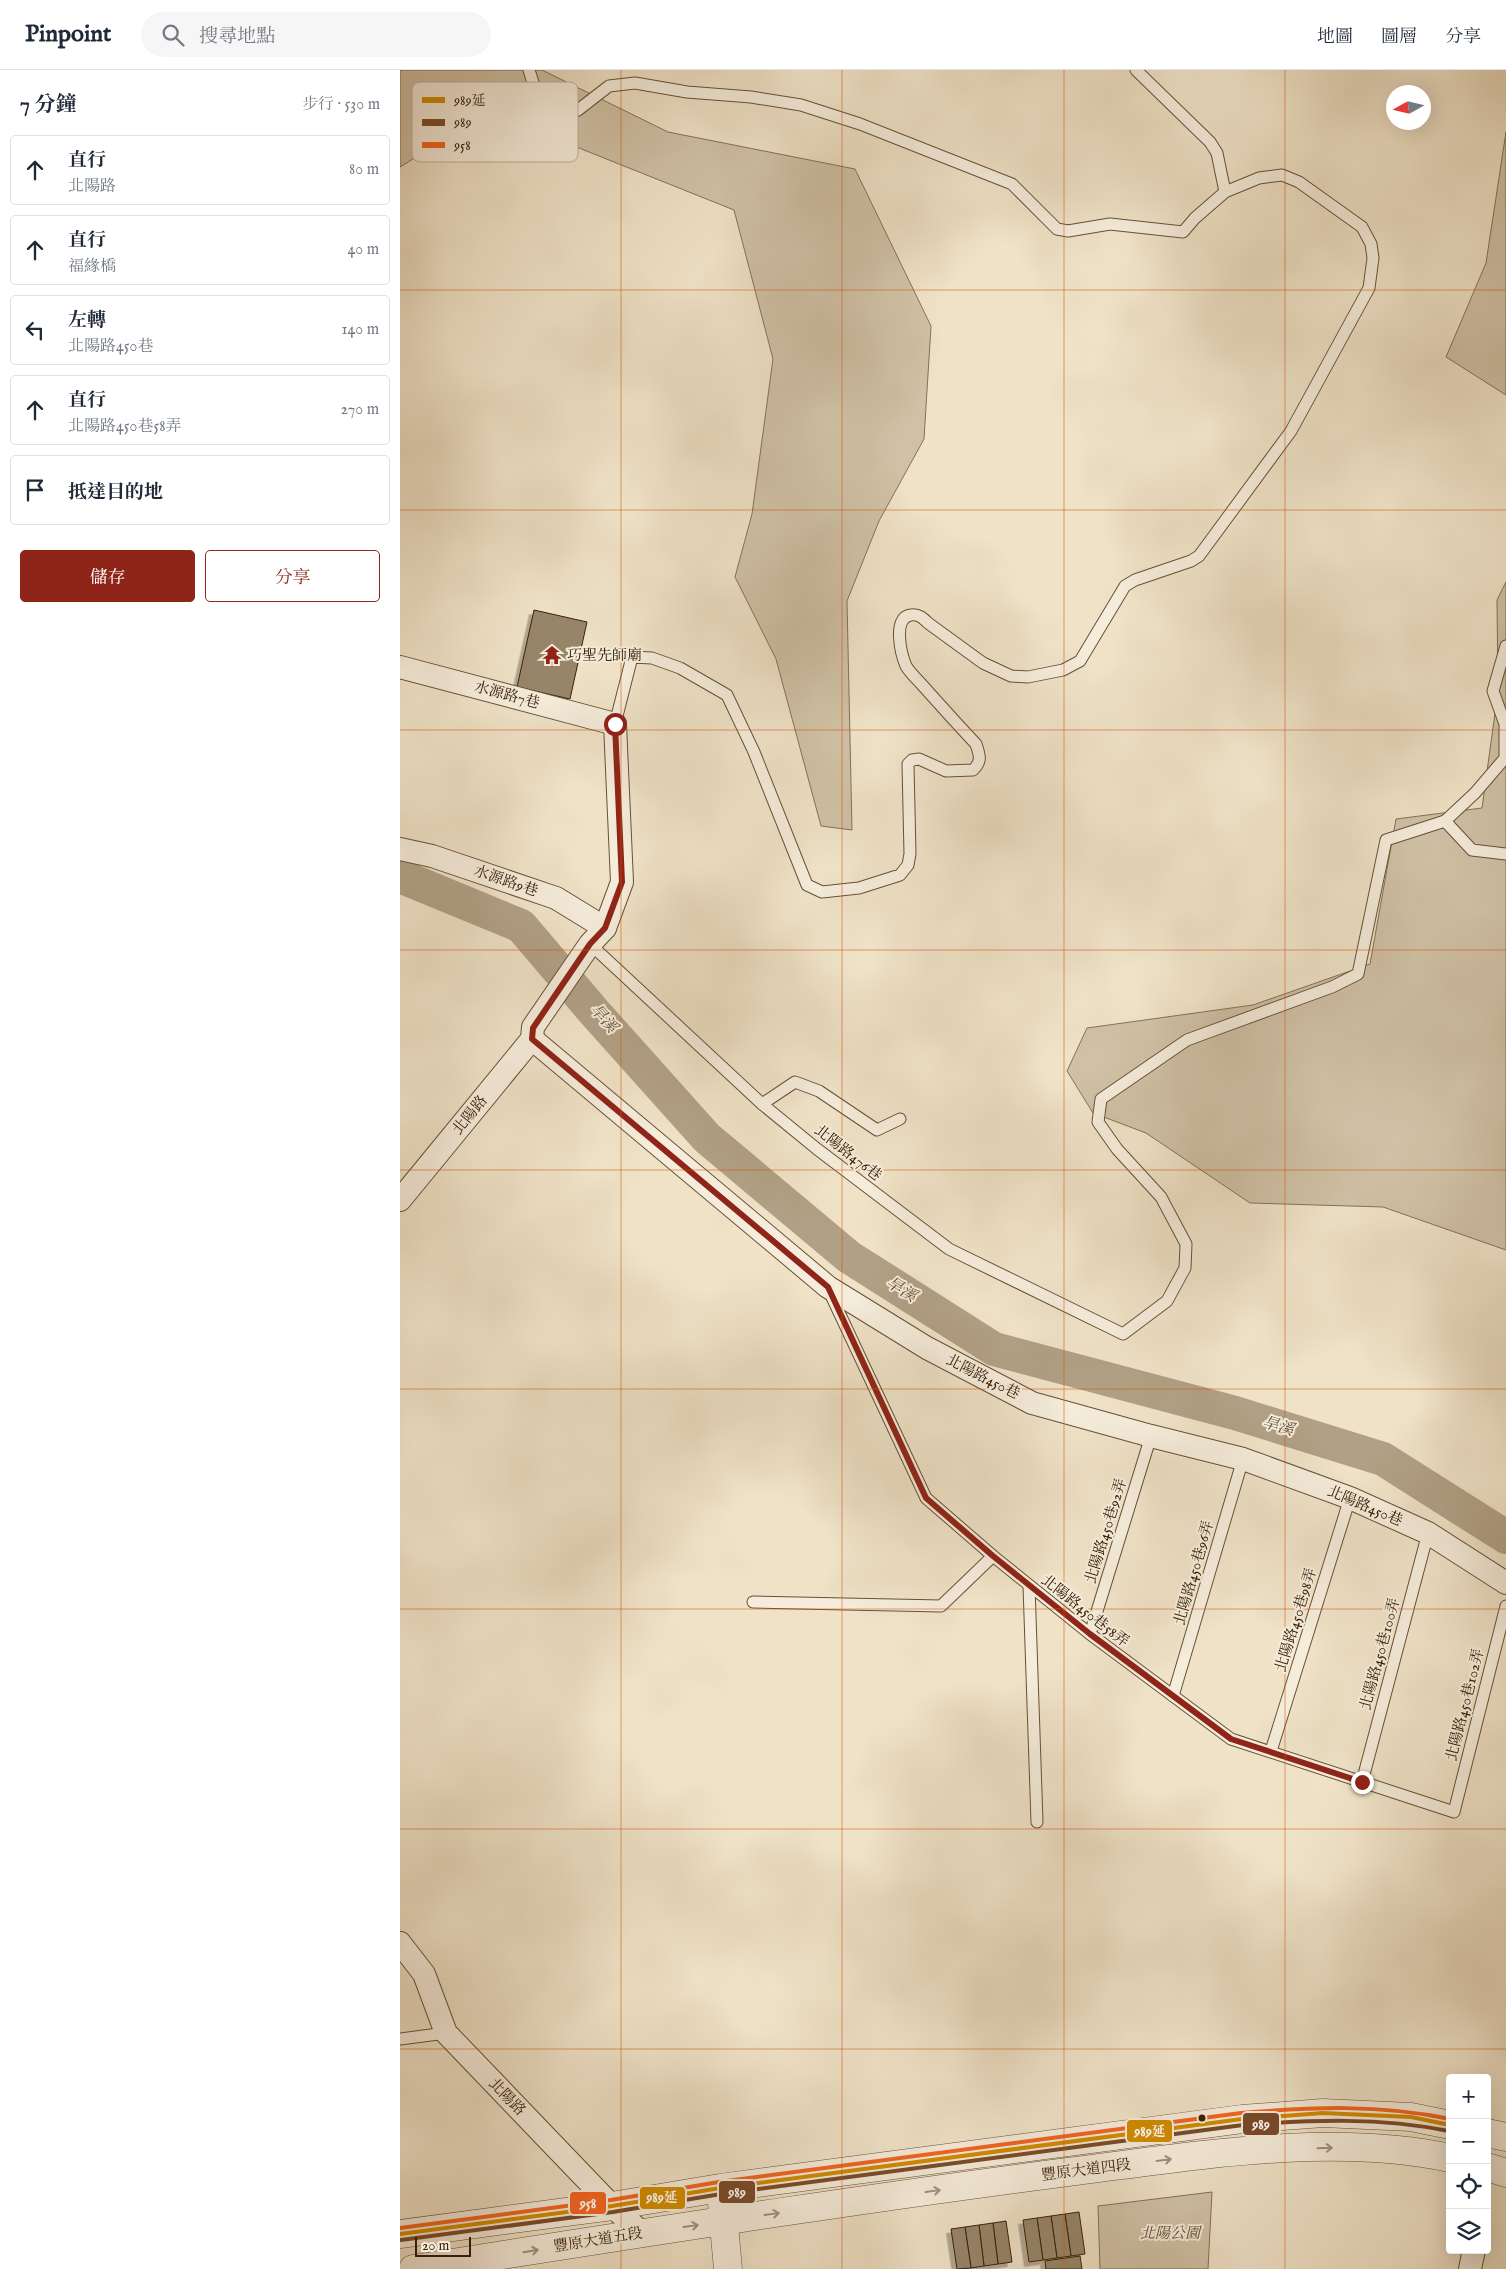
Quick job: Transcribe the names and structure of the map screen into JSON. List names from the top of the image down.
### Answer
{
  "streets": {
    "street": [
      "水源路7巷",
      "水源路9巷",
      "北陽路",
      "北陽路450巷",
      "豐原大道四段",
      "豐原大道五段"
    ],
    "lane": [
      "北陽路476巷",
      "北陽路450巷92弄",
      "北陽路450巷96弄",
      "北陽路450巷58弄",
      "北陽路450巷98弄",
      "北陽路450巷100弄",
      "北陽路450巷102弄"
    ]
  },
  "crossings": [
    ["北陽路", "北陽路476巷"],
    ["北陽路", "北陽路450巷"],
    ["北陽路", "豐原大道五段"],
    ["北陽路450巷", "北陽路450巷92弄"],
    ["北陽路450巷", "北陽路450巷96弄"],
    ["北陽路450巷", "北陽路450巷58弄"],
    ["北陽路450巷", "北陽路450巷98弄"],
    ["北陽路450巷", "北陽路450巷100弄"],
    ["北陽路450巷92弄", "北陽路450巷58弄"],
    ["北陽路450巷96弄", "北陽路450巷58弄"],
    ["北陽路450巷58弄", "北陽路450巷98弄"],
    ["北陽路450巷58弄", "北陽路450巷100弄"],
    ["北陽路450巷58弄", "北陽路450巷102弄"],
    ["豐原大道四段", "豐原大道五段"]
  ],
  "water": ["旱溪"],
  "parks": ["北陽公園"],
  "places": {
    "temple": ["巧聖先師廟"]
  },
  "lines": ["transit line 958", "transit line 989延", "transit line 989"],
  "legend": ["989延", "989", "958"],
  "scale_bar": "20 m",
  "north": "left",
  "page": {
    "header": "Pinpoint",
    "search": "搜尋地點",
    "nav": ["地圖", "圖層", "分享"],
    "heading": ["7 分鐘", "步行 · 530 m"],
    "list": [
      ["直行", "北陽路", "80 m"],
      ["直行", "福緣橋", "40 m"],
      ["左轉", "北陽路450巷", "140 m"],
      ["直行", "北陽路450巷58弄", "270 m"],
      "抵達目的地"
    ],
    "buttons": ["儲存", "分享"],
    "map_buttons": ["+", "−"],
    "scale": "20 m"
  }
}
